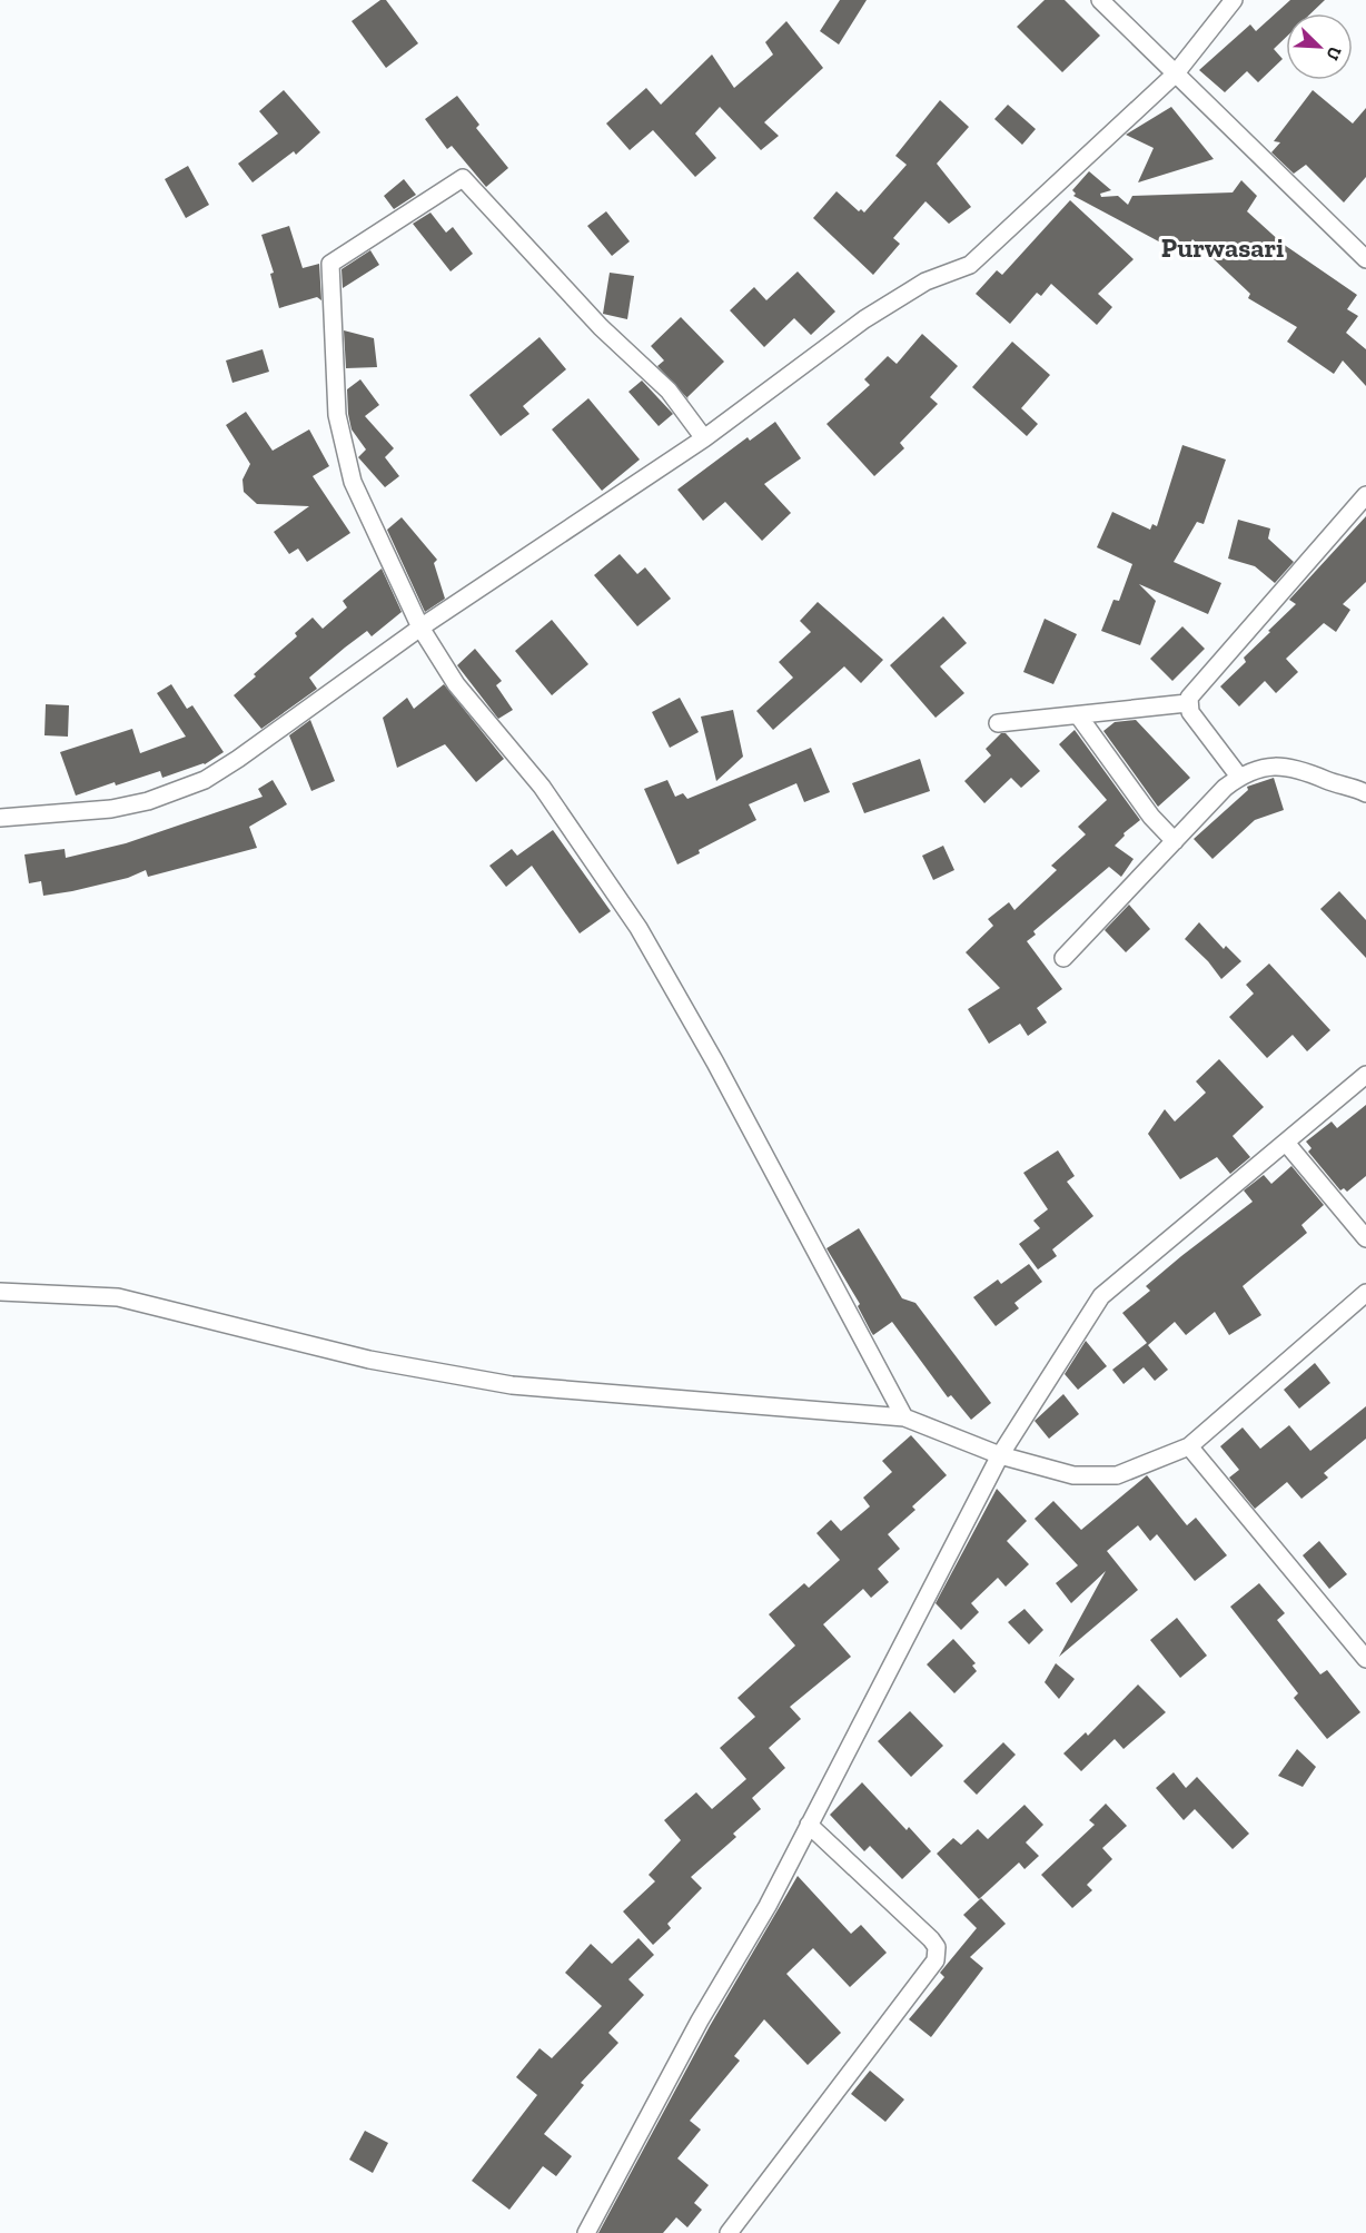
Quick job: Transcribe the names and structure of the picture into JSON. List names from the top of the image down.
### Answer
{
  "districts": ["Purwasari"],
  "north": "bottom right"
}
